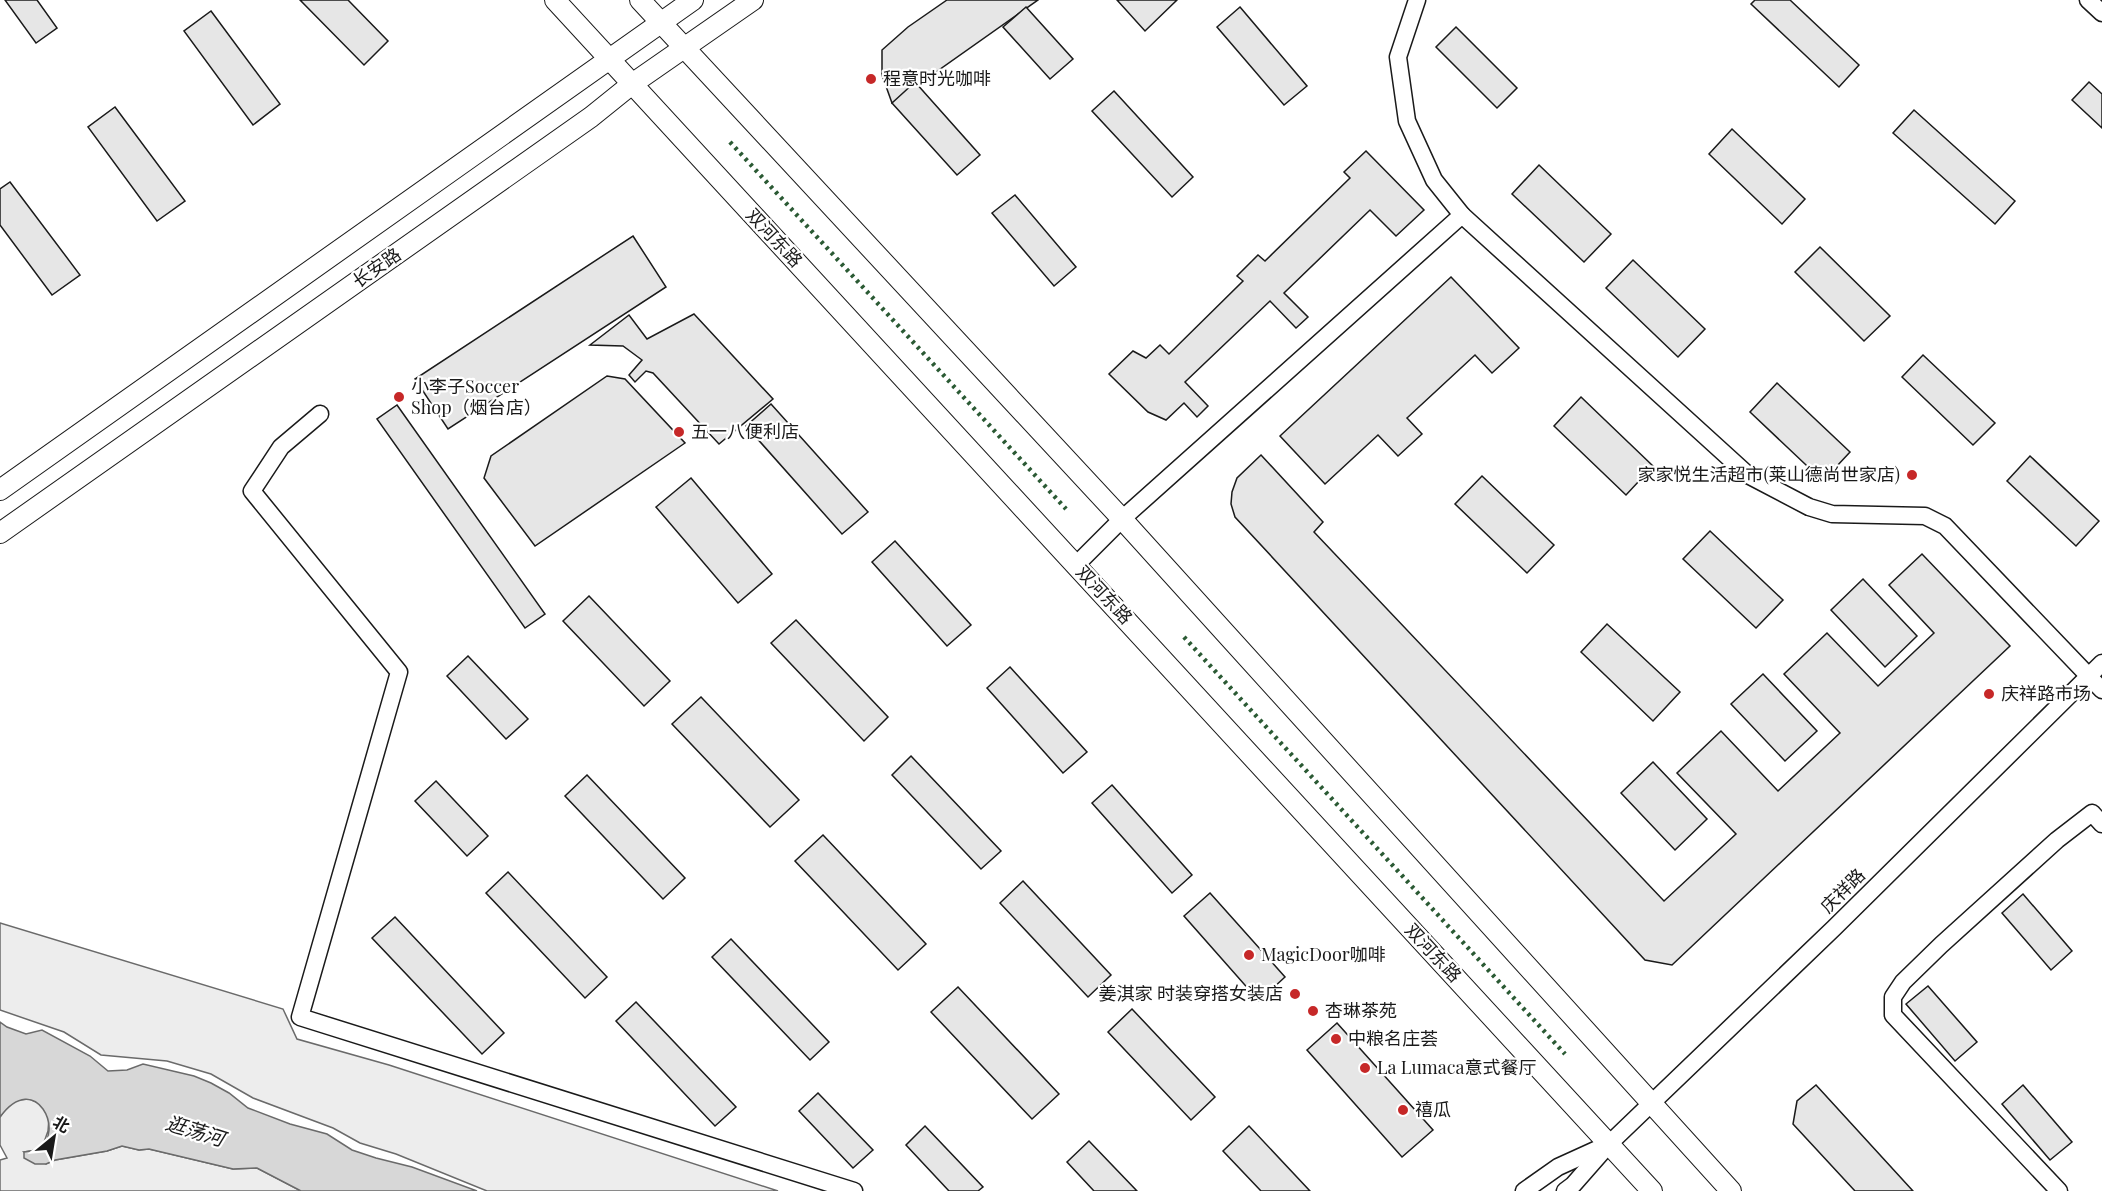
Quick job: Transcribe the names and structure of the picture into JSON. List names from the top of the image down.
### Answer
{
  "streets": {
    "street": ["双河东路", "长安路", "庆祥路"]
  },
  "crossings": [
    ["双河东路", "长安路"],
    ["双河东路", "庆祥路"]
  ],
  "water": ["逛荡河"],
  "places": [
    "程意时光咖啡",
    "小李子Soccer Shop（烟台店）",
    "五一八便利店",
    "家家悦生活超市(莱山德尚世家店)",
    "庆祥路市场",
    "MagicDoor咖啡",
    "姜淇家 时装穿搭女装店",
    "杏琳茶苑",
    "中粮名庄荟",
    "La Lumaca意式餐厅",
    "禧瓜"
  ],
  "north": "top right"
}
